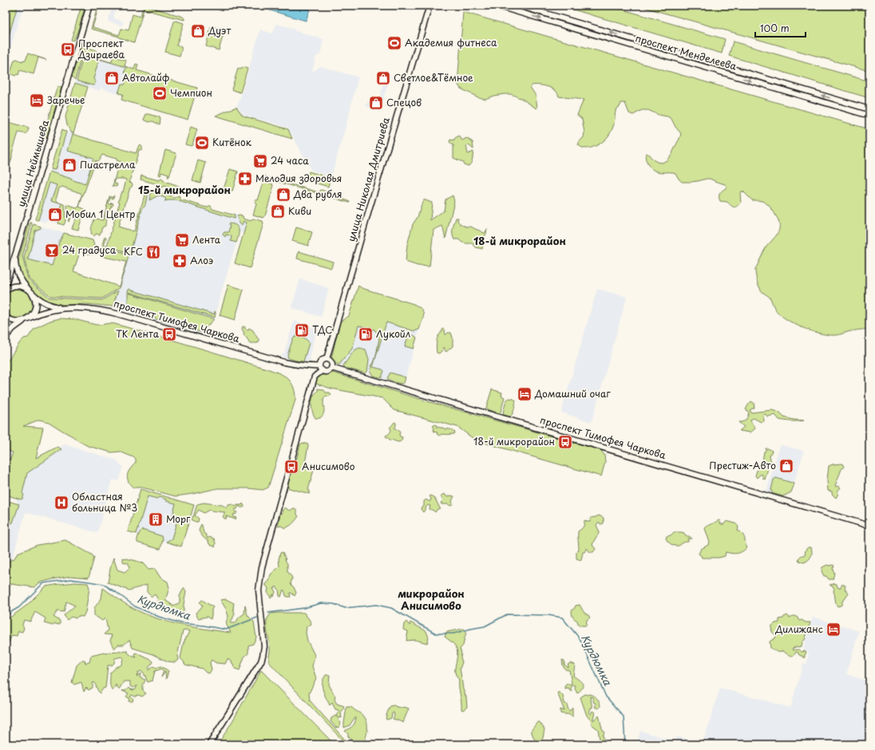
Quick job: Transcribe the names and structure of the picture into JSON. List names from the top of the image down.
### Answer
{
  "streets": {
    "main road": [
      "проспект Менделеева",
      "улица Неймышева",
      "улица Николая Дмитриева",
      "проспект Тимофея Чаркова"
    ]
  },
  "crossings": [
    ["улица Николая Дмитриева", "проспект Тимофея Чаркова"]
  ],
  "districts": ["15-й микрорайон", "18-й микрорайон", "микрорайон Анисимово"],
  "water": ["Курдюмка"],
  "places": {
    "shop": [
      "Дуэт",
      "Автолайф",
      "Светлое&Тёмное",
      "Спецов",
      "Пиастрелла",
      "Два рубля",
      "Киви",
      "Мобил 1 Центр",
      "Престиж-Авто"
    ],
    "sports": ["Академия фитнеса", "Чемпион", "Китёнок"],
    "bus stop": [
      "Проспект Дзираева",
      "ТК Лента",
      "18-й микрорайон",
      "Анисимово"
    ],
    "hotel": ["Заречье", "Домашний очаг", "Дилижанс"],
    "supermarket": ["24 часа", "Лента"],
    "pharmacy": ["Мелодия здоровья", "Алоэ"],
    "bar": ["24 градуса"],
    "restaurant": ["KFC"],
    "fuel station": ["ТДС", "Лукойл"],
    "hospital": ["Областная больница №3"],
    "building": ["Морг"]
  },
  "scale_bar": "100 m"
}
